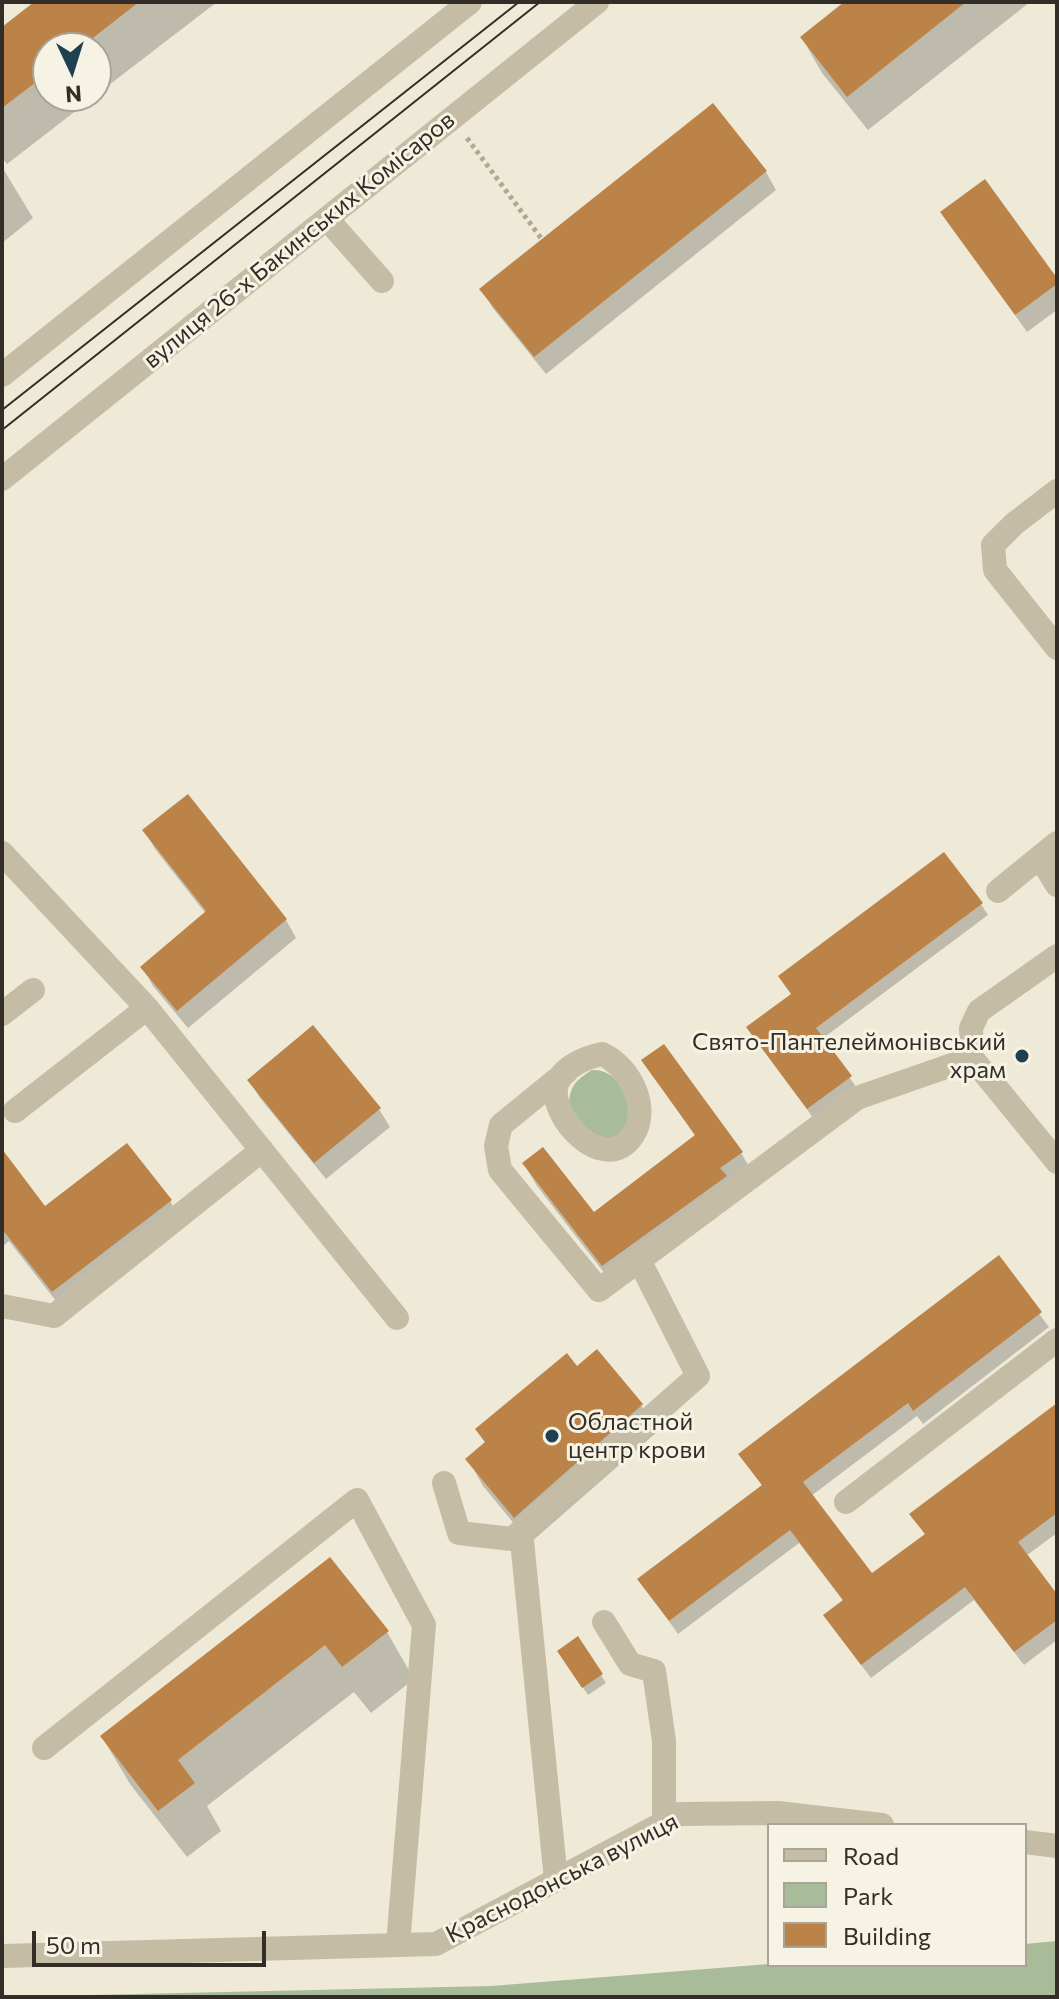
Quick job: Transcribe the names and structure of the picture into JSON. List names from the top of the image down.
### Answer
{
  "streets": {
    "street": ["вулиця 26-х Бакинських Комісаров", "Краснодонська вулиця"]
  },
  "places": ["Свято-Пантелеймонівський храм", "Областной центр крови"],
  "legend": ["Road", "Park", "Building"],
  "scale_bar": "50 m",
  "north": "bottom"
}
